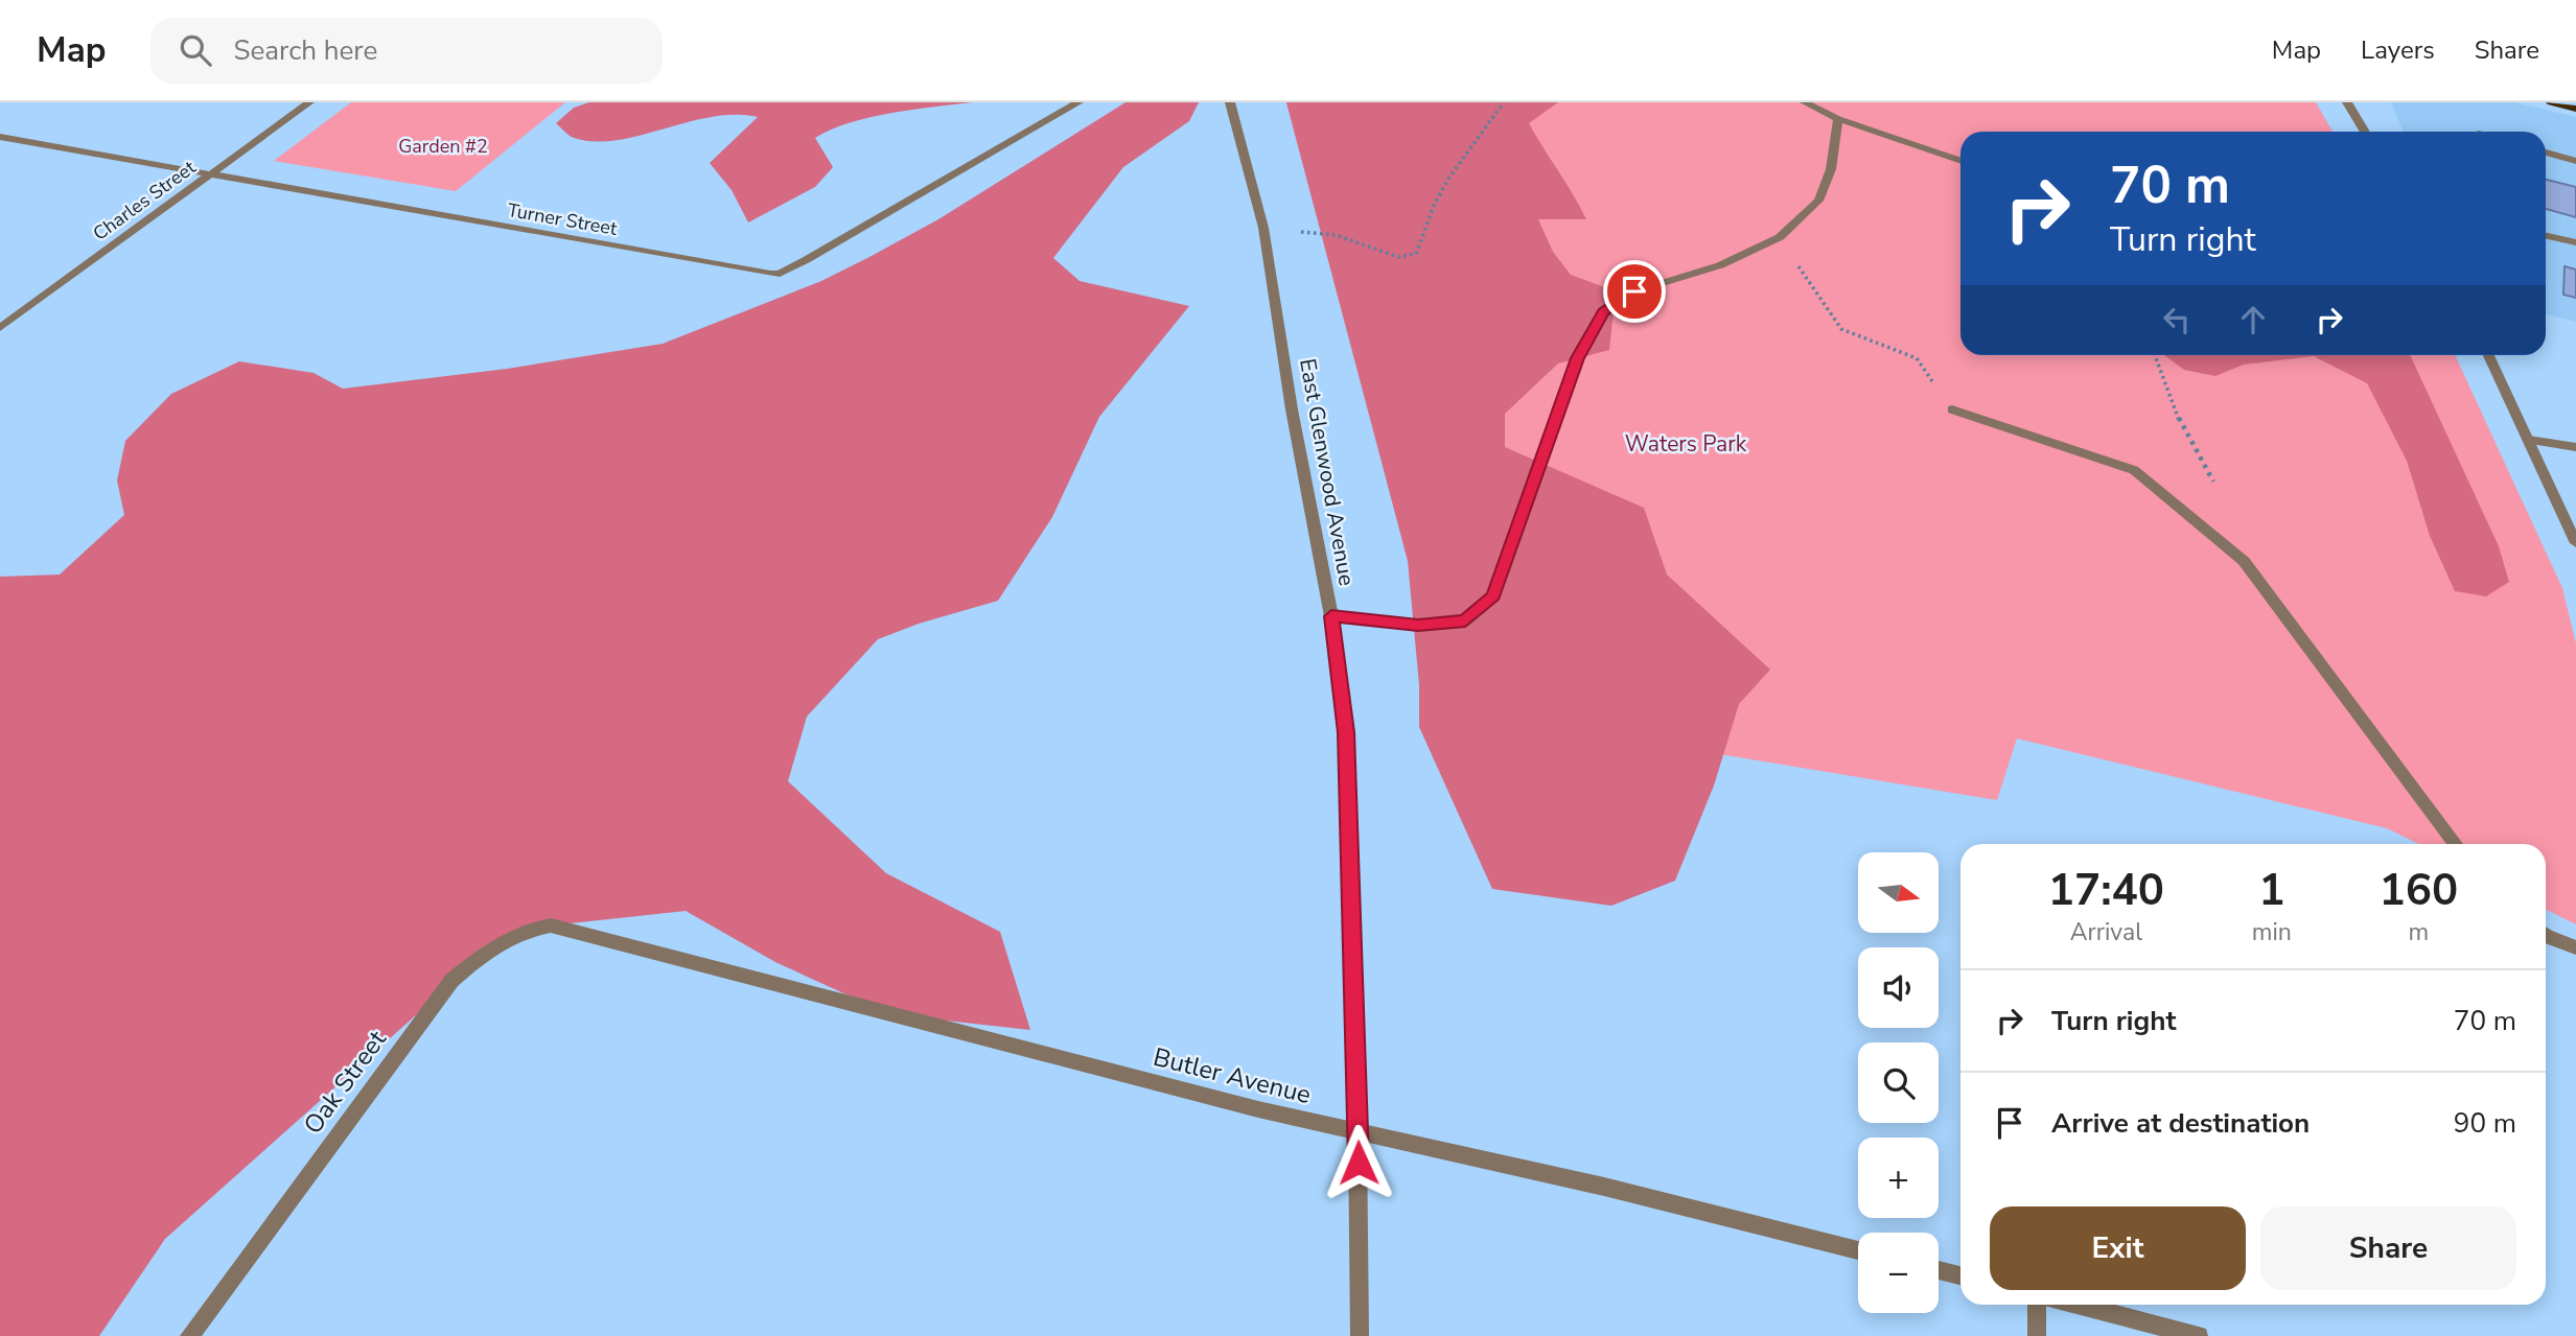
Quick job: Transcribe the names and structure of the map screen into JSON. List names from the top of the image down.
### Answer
{
  "streets": {
    "street": [
      "Charles Street",
      "Turner Street",
      "East Glenwood Avenue",
      "Butler Avenue",
      "Oak Street"
    ]
  },
  "crossings": [
    ["Charles Street", "Turner Street"],
    ["East Glenwood Avenue", "Butler Avenue"],
    ["Butler Avenue", "Oak Street"]
  ],
  "parks": ["Garden #2", "Waters Park"],
  "north": "right",
  "page": {
    "header": "Map",
    "search": "Search here",
    "nav": ["Map", "Layers", "Share"],
    "turn": ["70 m", "Turn right"],
    "eta": [
      "17:40",
      "Arrival",
      "1",
      "min",
      "160",
      "m"
    ],
    "map_buttons": ["+", "−"],
    "list": [
      {
        "name": "Turn right",
        "value": "70 m"
      },
      {
        "name": "Arrive at destination",
        "value": "90 m"
      }
    ],
    "buttons": ["Exit", "Share"]
  }
}
